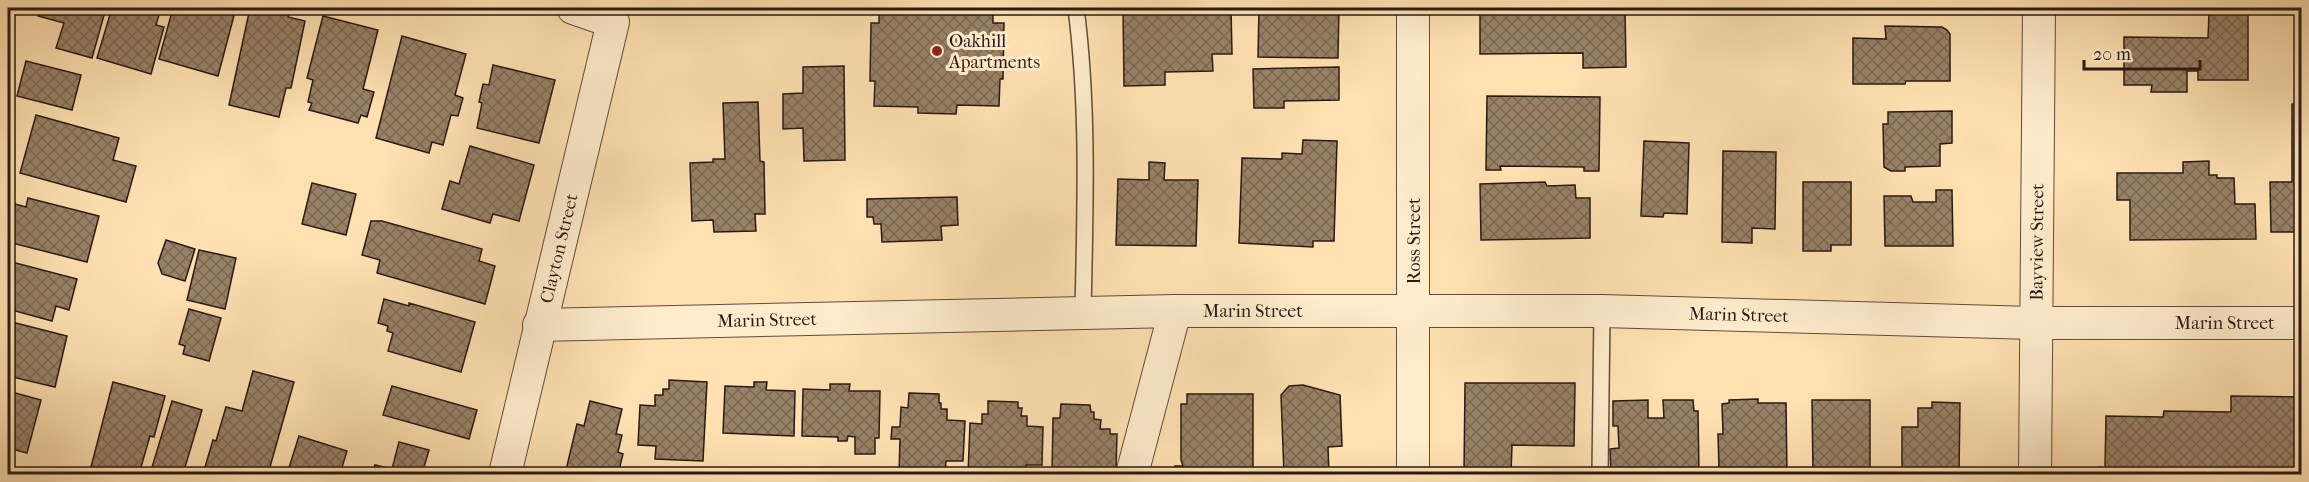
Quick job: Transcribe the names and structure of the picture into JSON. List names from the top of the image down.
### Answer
{
  "streets": {
    "street": [
      "Ross Street",
      "Bayview Street",
      "Clayton Street",
      "Marin Street"
    ]
  },
  "crossings": [
    ["Ross Street", "Marin Street"],
    ["Bayview Street", "Marin Street"],
    ["Clayton Street", "Marin Street"]
  ],
  "places": ["Oakhill Apartments"],
  "scale_bar": "20 m"
}
